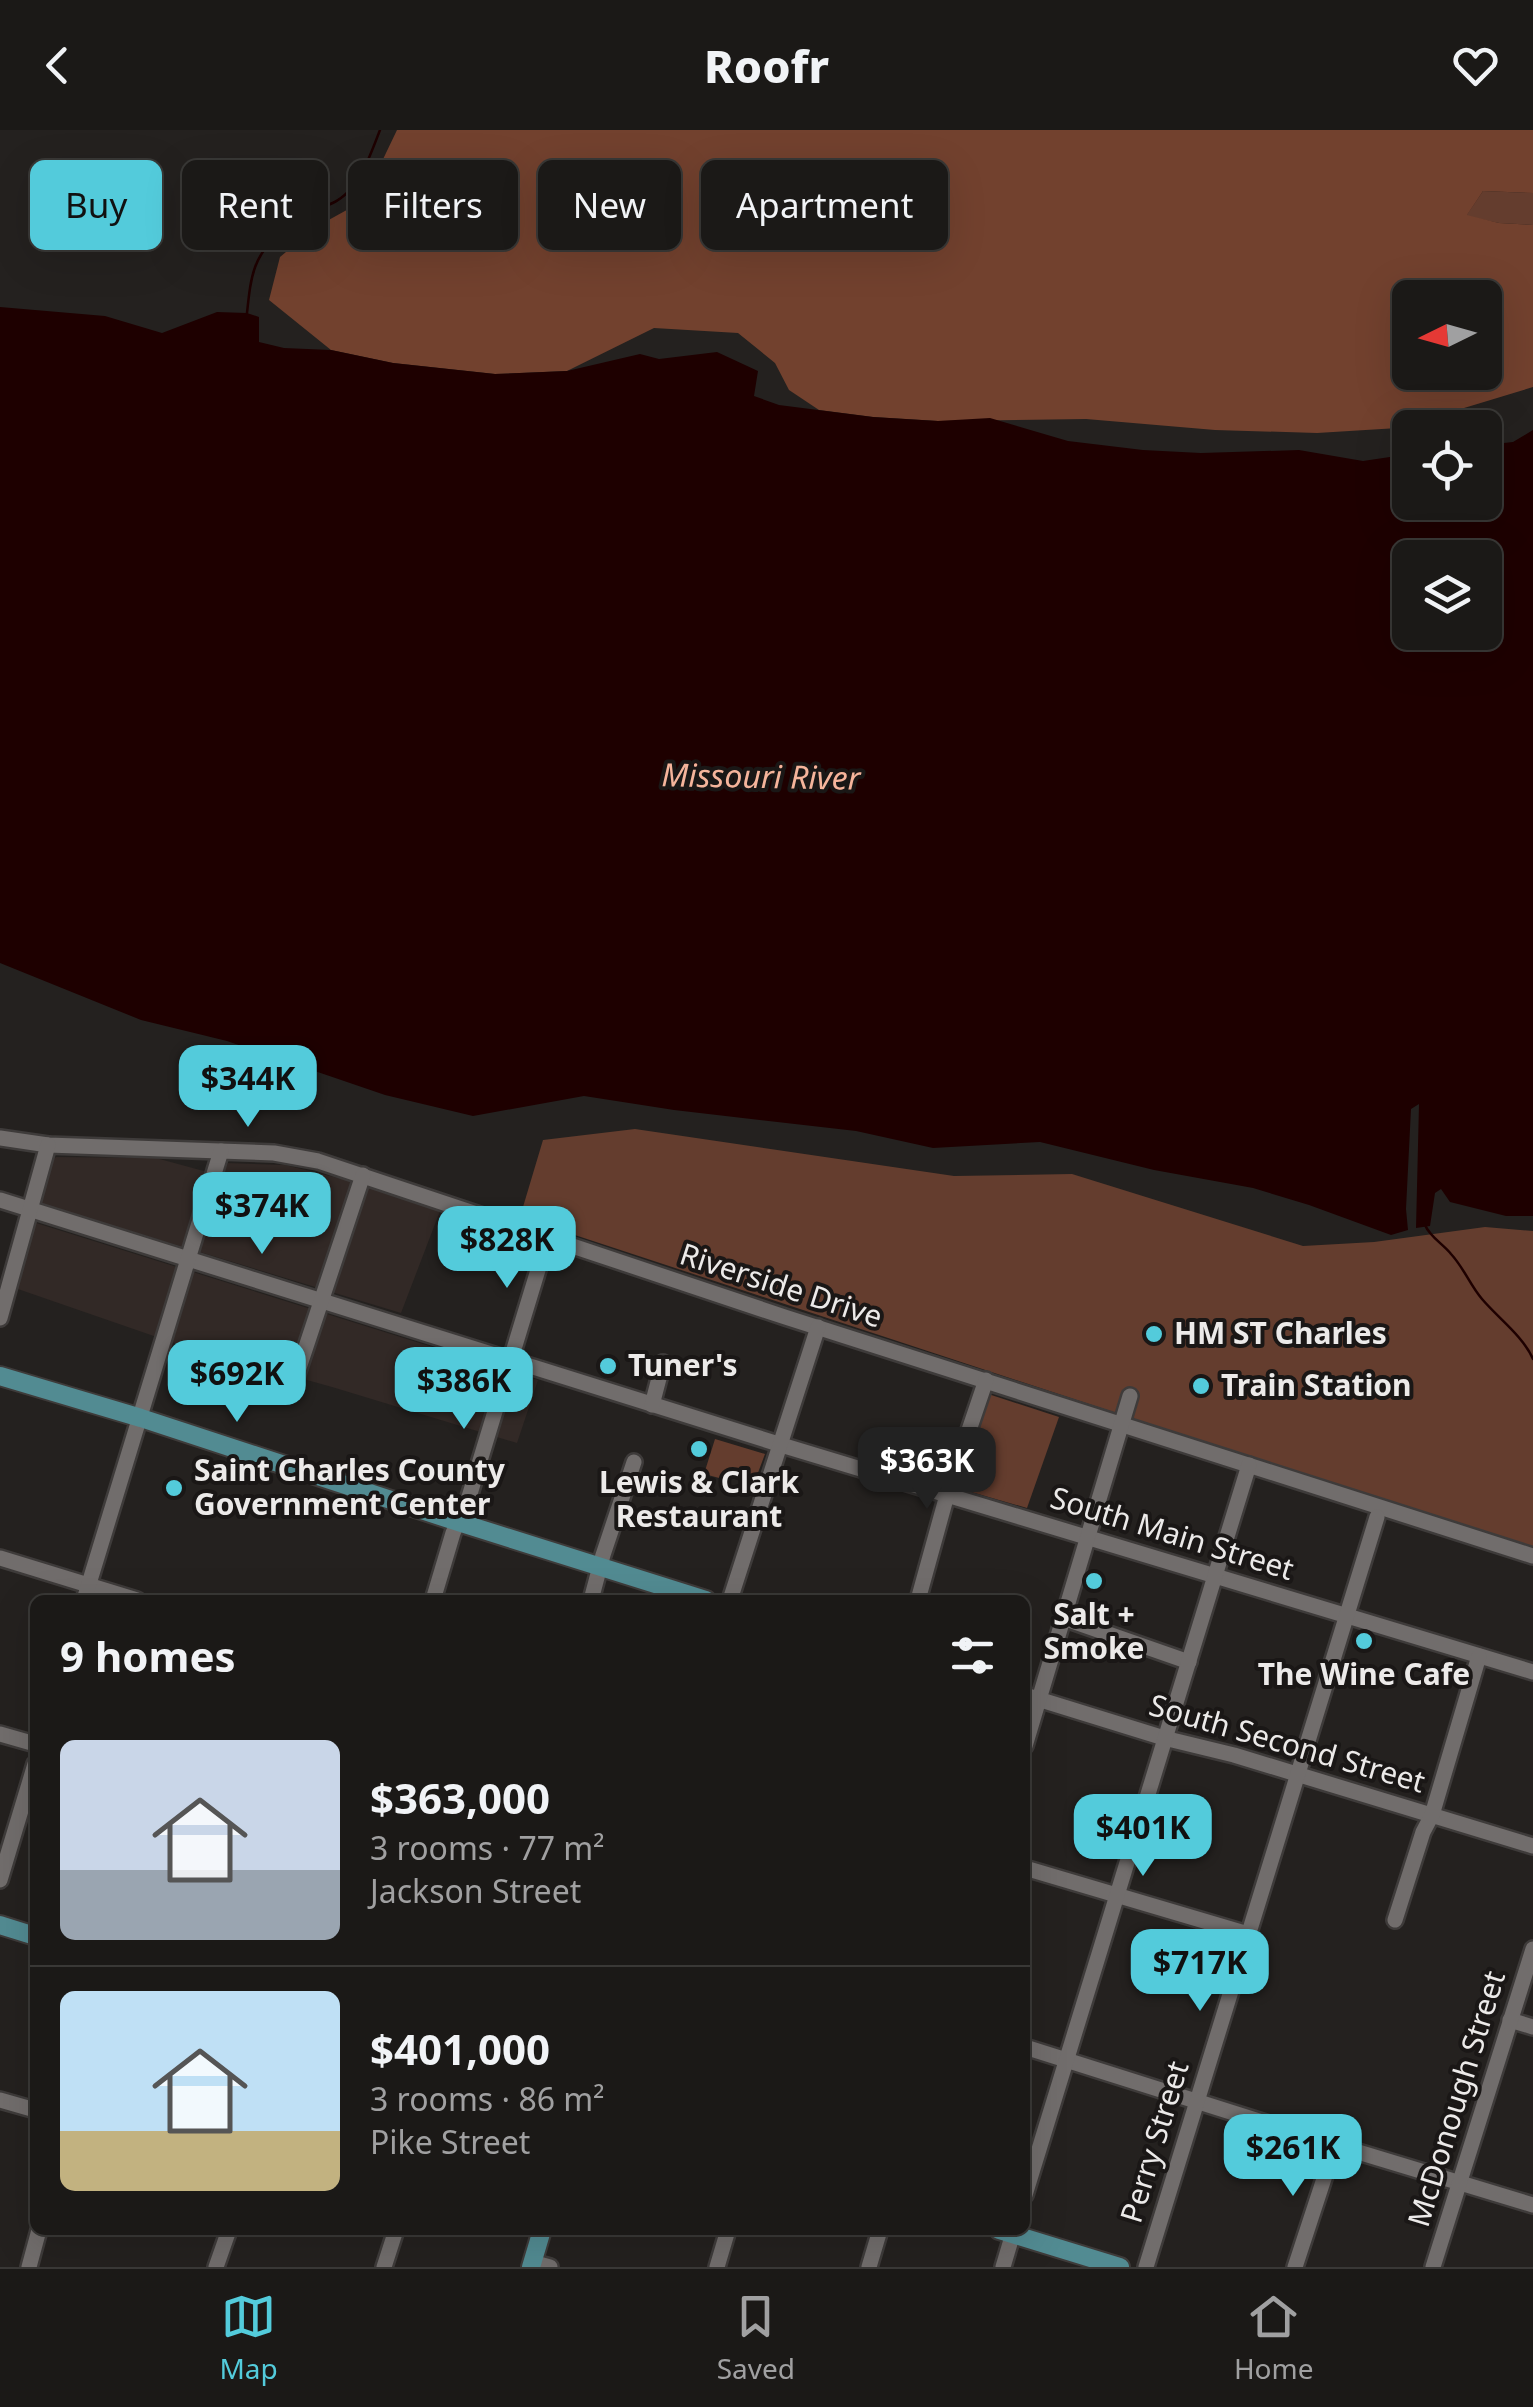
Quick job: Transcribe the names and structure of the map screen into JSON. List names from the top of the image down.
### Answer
{
  "streets": {
    "street": [
      "Riverside Drive",
      "South Main Street",
      "South Second Street",
      "McDonough Street",
      "Perry Street"
    ]
  },
  "crossings": [
    ["South Main Street", "Perry Street"],
    ["South Second Street", "Perry Street"]
  ],
  "water": ["Missouri River"],
  "places": [
    "HM ST Charles",
    "Tuner's",
    "Train Station",
    "Lewis & Clark Restaurant",
    "Saint Charles County Government Center",
    "Salt + Smoke",
    "The Wine Cafe"
  ],
  "north": "left",
  "page": {
    "header": "Roofr",
    "chip": [
      "Buy",
      "Rent",
      "Filters",
      "New",
      "Apartment"
    ],
    "price": [
      "$344K",
      "$374K",
      "$828K",
      "$692K",
      "$386K",
      "$363K",
      "$401K",
      "$717K",
      "$261K"
    ],
    "heading": "9 homes",
    "list": [
      {
        "name": "$363,000",
        "note": "3 rooms · 77 m² · Jackson Street"
      },
      {
        "name": "$401,000",
        "note": "3 rooms · 86 m² · Pike Street"
      }
    ],
    "tabs": ["Map", "Saved", "Home"]
  }
}
